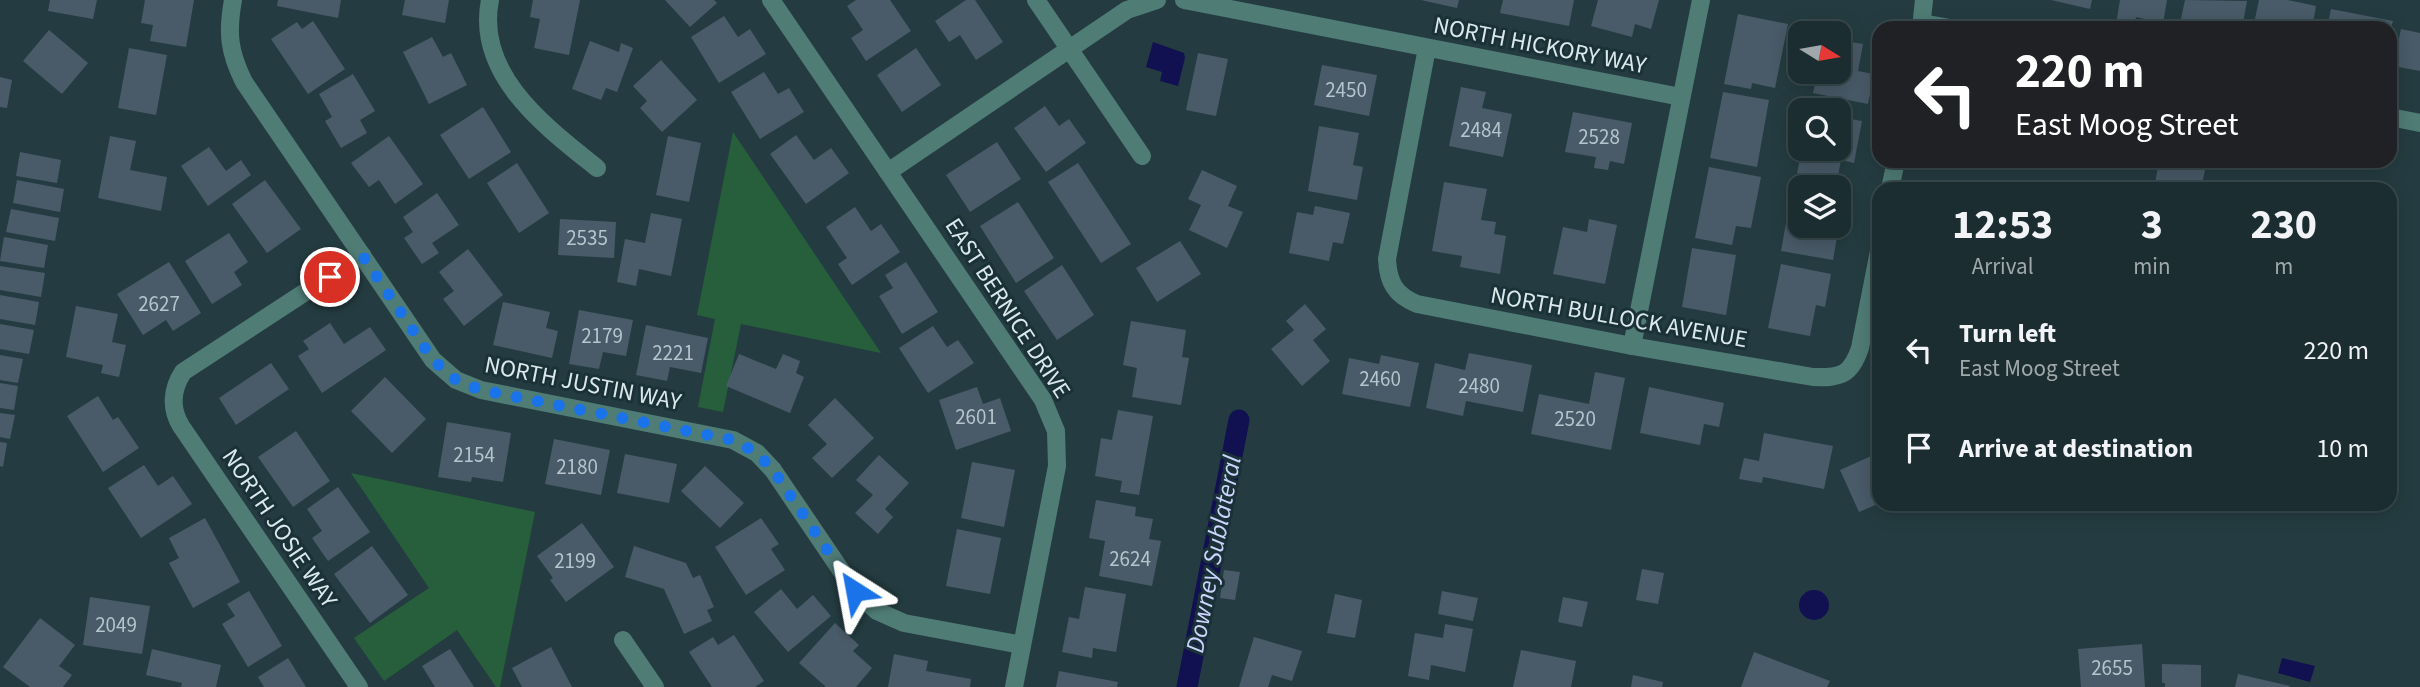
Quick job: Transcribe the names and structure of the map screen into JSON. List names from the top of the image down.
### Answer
{
  "streets": {
    "street": [
      "NORTH HICKORY WAY",
      "EAST BERNICE DRIVE",
      "NORTH BULLOCK AVENUE",
      "NORTH JUSTIN WAY",
      "NORTH JOSIE WAY"
    ]
  },
  "crossings": [
    ["NORTH HICKORY WAY", "NORTH BULLOCK AVENUE"],
    ["EAST BERNICE DRIVE", "NORTH JUSTIN WAY"],
    ["NORTH JUSTIN WAY", "NORTH JOSIE WAY"]
  ],
  "water": ["Downey Sublateral"],
  "house_numbers": [
    "2450",
    "2484",
    "2528",
    "2535",
    "2627",
    "2179",
    "2221",
    "2460",
    "2480",
    "2601",
    "2520",
    "2154",
    "2180",
    "2624",
    "2199",
    "2049",
    "2655"
  ],
  "north": "right",
  "page": {
    "turn": ["220 m", "East Moog Street"],
    "eta": [
      "12:53",
      "Arrival",
      "3",
      "min",
      "230",
      "m"
    ],
    "list": [
      {
        "name": "Turn left",
        "note": "East Moog Street",
        "value": "220 m"
      },
      {
        "name": "Arrive at destination",
        "value": "10 m"
      }
    ]
  }
}
